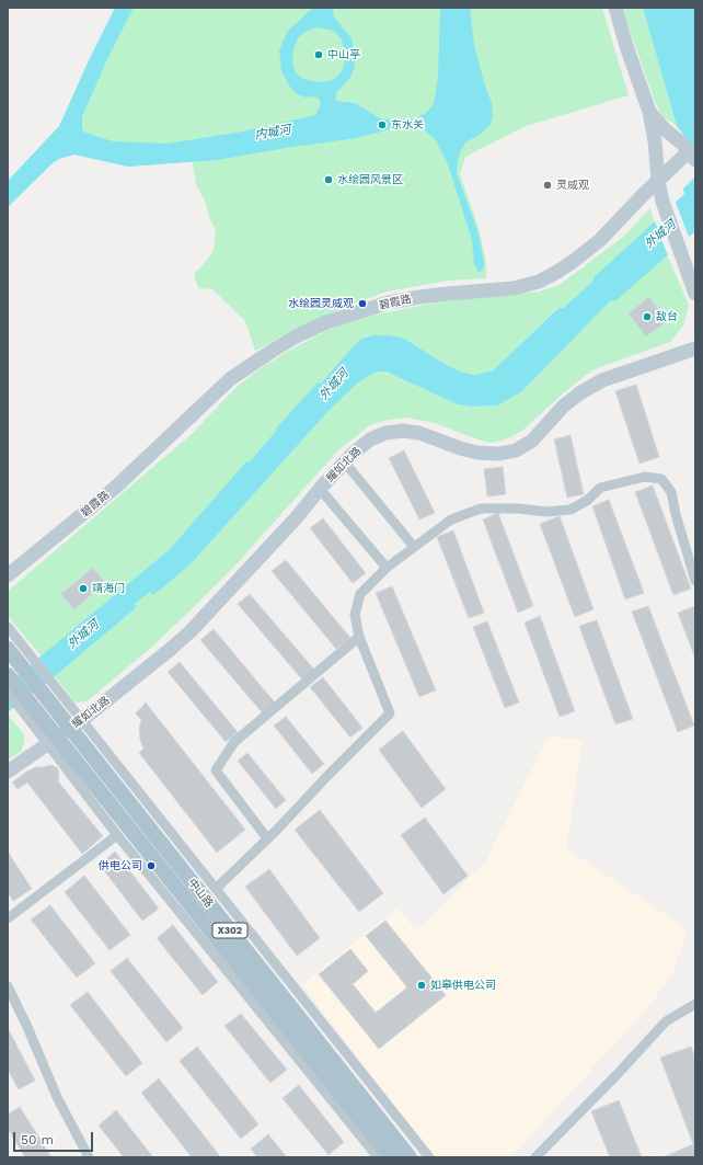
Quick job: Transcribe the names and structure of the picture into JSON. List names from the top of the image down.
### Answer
{
  "streets": {
    "main road": ["中山路", "X302"],
    "street": ["碧霞路", "耀如北路"]
  },
  "crossings": [
    ["耀如北路", "中山路"]
  ],
  "water": ["内城河", "外城河"],
  "places": [
    "中山亭",
    "东水关",
    "水绘园风景区",
    "灵威观",
    "水绘园灵威观",
    "敌台",
    "靖海门",
    "供电公司",
    "如皋供电公司"
  ],
  "scale_bar": "50 m"
}
